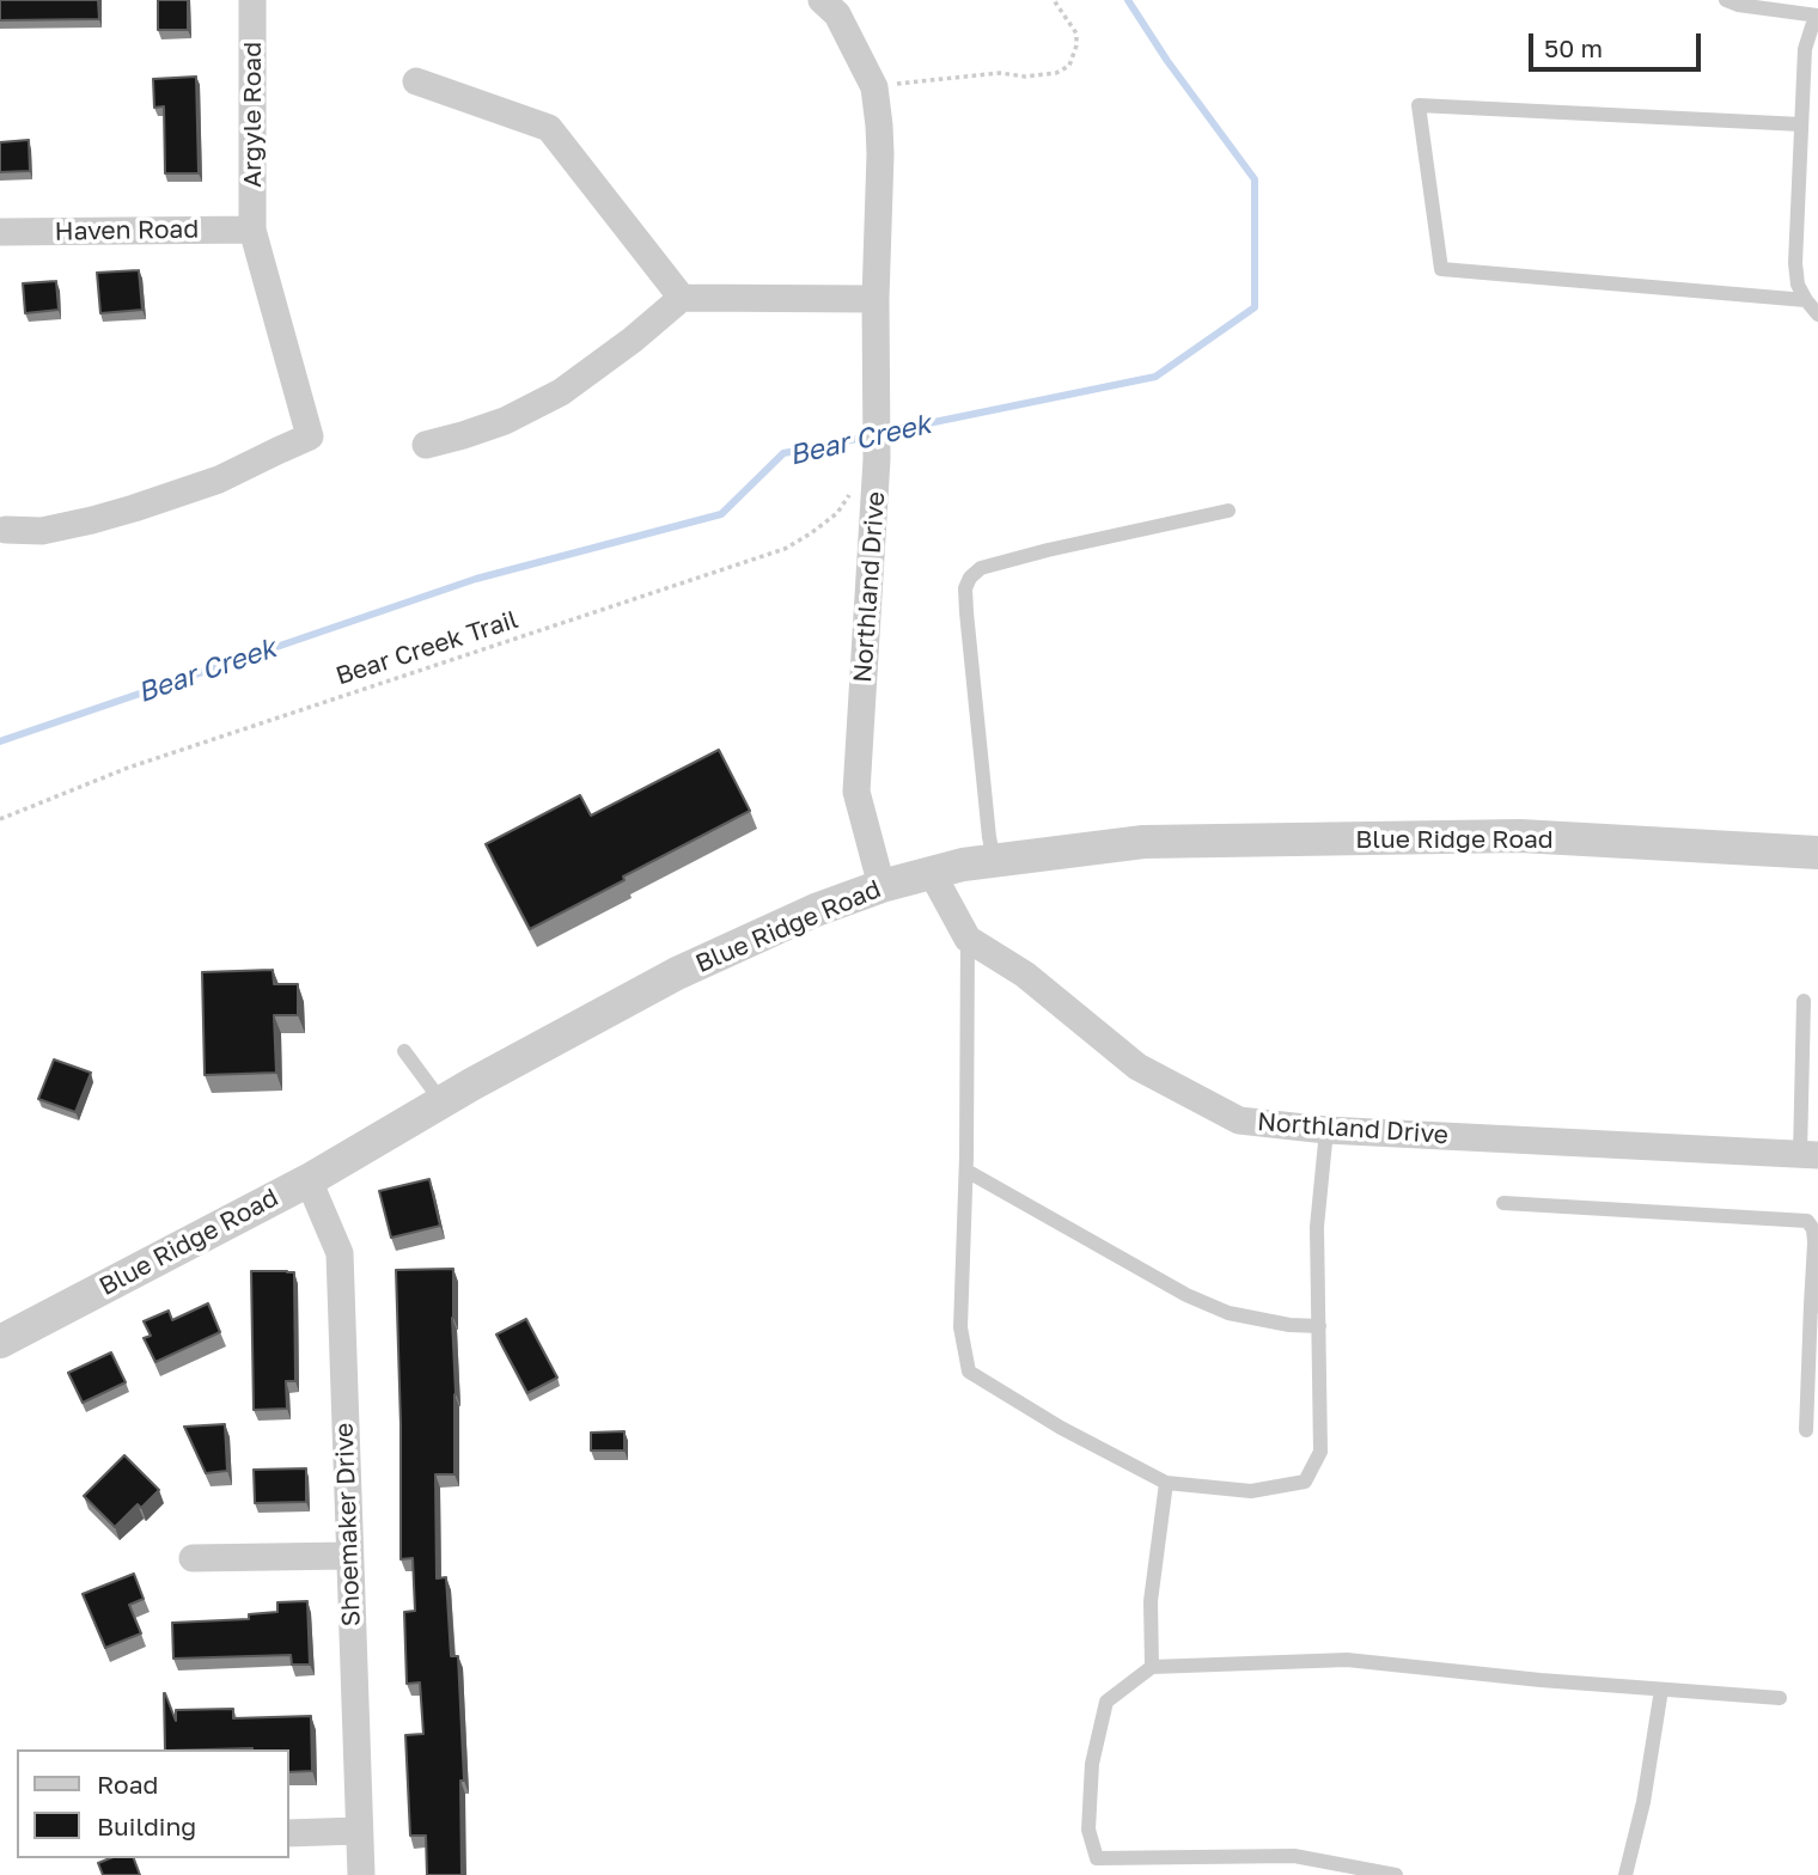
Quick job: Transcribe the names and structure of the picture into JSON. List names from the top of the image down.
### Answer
{
  "streets": {
    "street": [
      "Argyle Road",
      "Haven Road",
      "Northland Drive",
      "Blue Ridge Road",
      "Shoemaker Drive"
    ],
    "path": ["Bear Creek Trail"]
  },
  "crossings": [
    ["Argyle Road", "Haven Road"],
    ["Northland Drive", "Blue Ridge Road"],
    ["Blue Ridge Road", "Shoemaker Drive"]
  ],
  "water": ["Bear Creek"],
  "legend": ["Road", "Building"],
  "scale_bar": "50 m"
}
